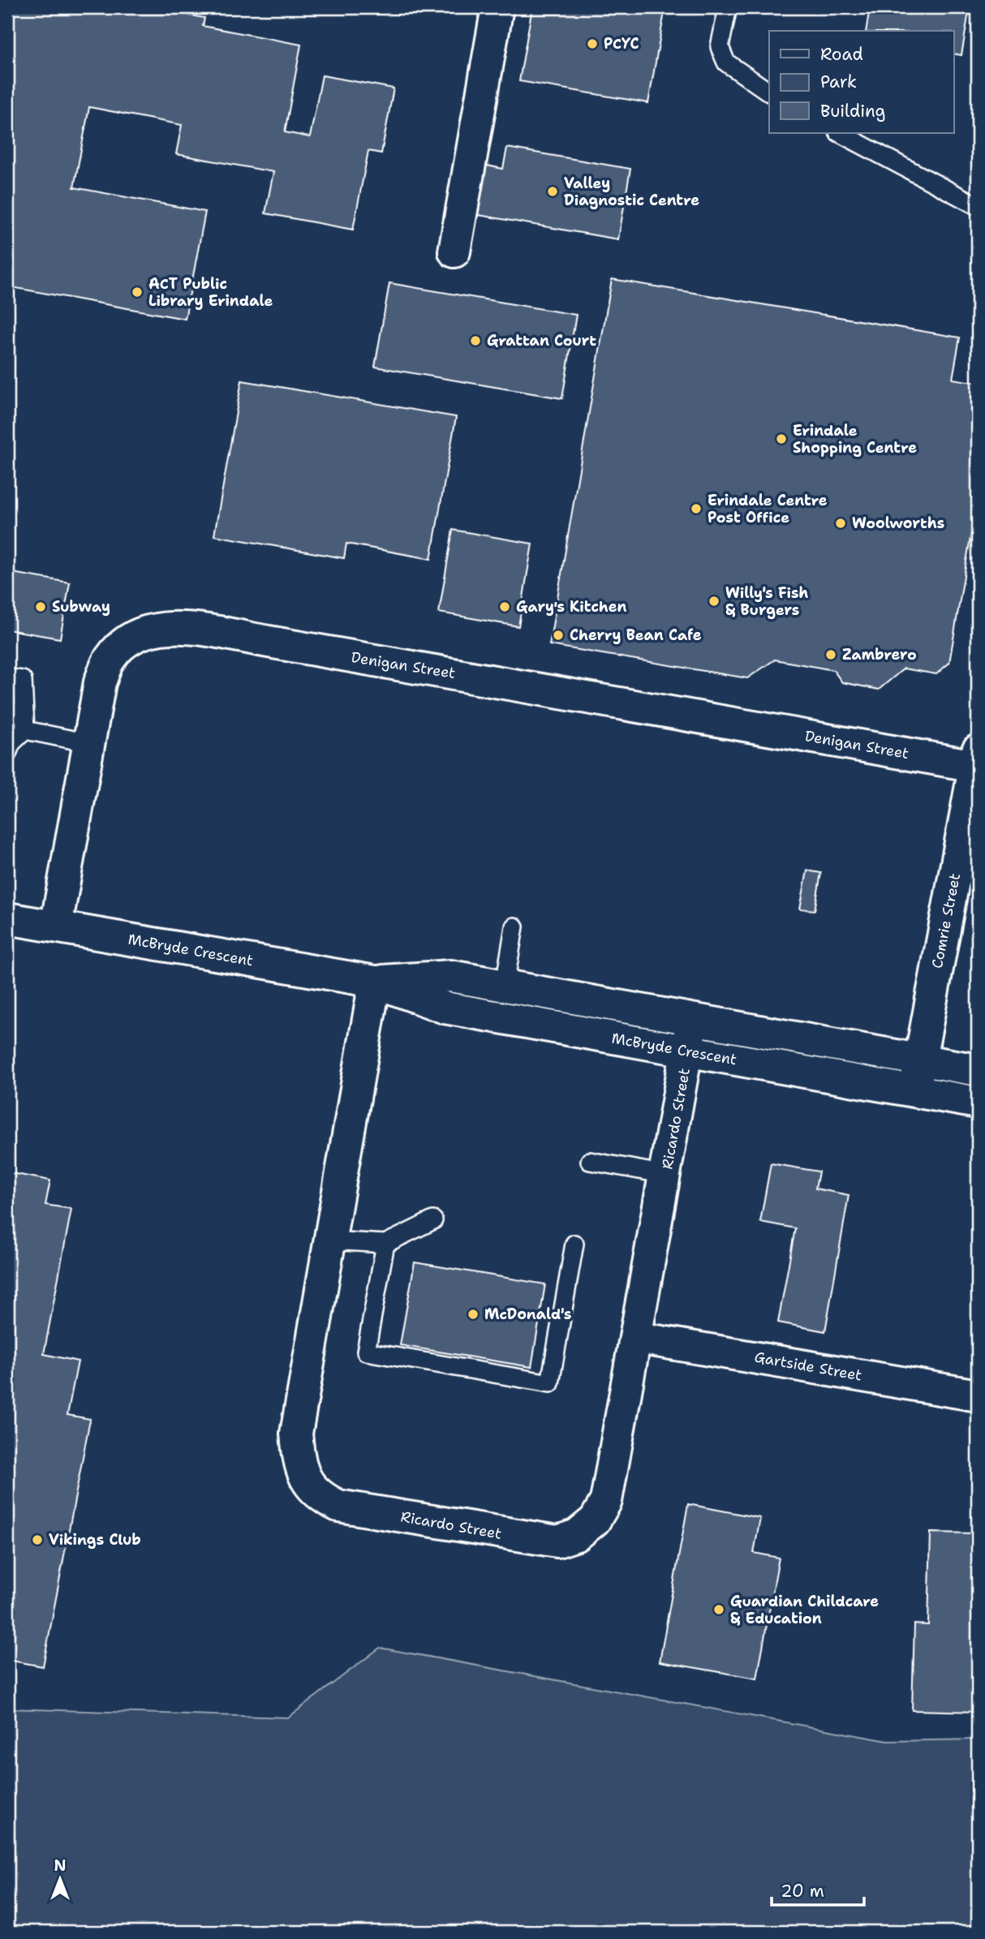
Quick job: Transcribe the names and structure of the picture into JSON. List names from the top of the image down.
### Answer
{
  "streets": {
    "street": [
      "Denigan Street",
      "Comrie Street",
      "McBryde Crescent",
      "Ricardo Street",
      "Gartside Street"
    ]
  },
  "crossings": [
    ["Denigan Street", "Comrie Street"],
    ["Denigan Street", "McBryde Crescent"],
    ["Comrie Street", "McBryde Crescent"],
    ["McBryde Crescent", "Ricardo Street"],
    ["Ricardo Street", "Gartside Street"]
  ],
  "places": [
    "PCYC",
    "Valley Diagnostic Centre",
    "ACT Public Library Erindale",
    "Grattan Court",
    "Erindale Shopping Centre",
    "Erindale Centre Post Office",
    "Woolworths",
    "Willy's Fish & Burgers",
    "Subway",
    "Gary's Kitchen",
    "Cherry Bean Cafe",
    "Zambrero",
    "McDonald's",
    "Vikings Club",
    "Guardian Childcare & Education"
  ],
  "legend": ["Road", "Park", "Building"],
  "scale_bar": "20 m",
  "north": "top"
}
